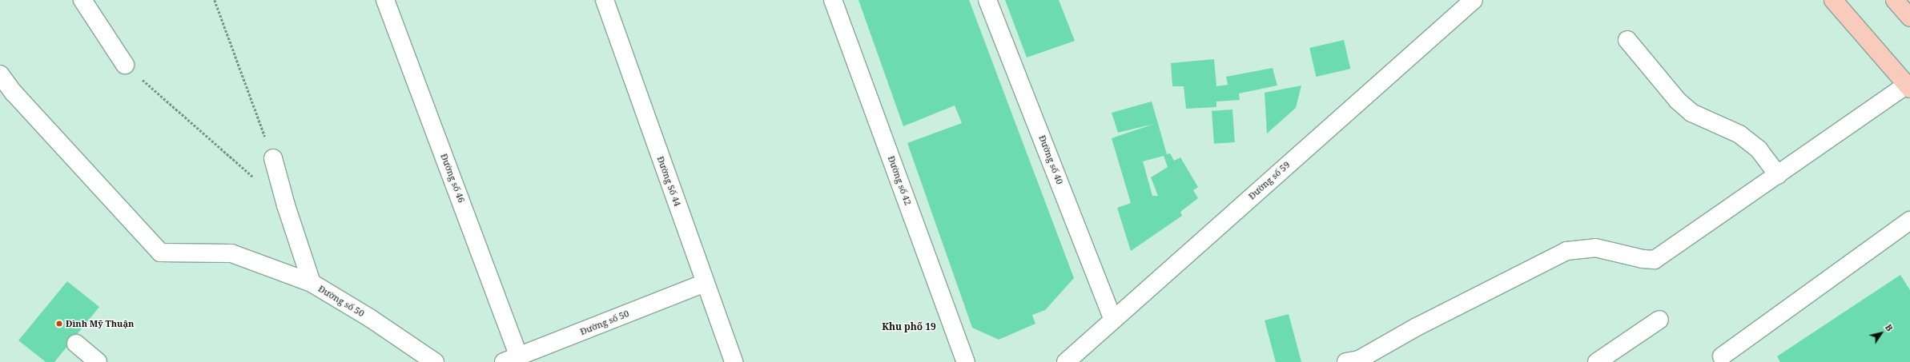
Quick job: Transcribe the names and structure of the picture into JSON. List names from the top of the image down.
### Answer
{
  "streets": {
    "street": [
      "Đường số 40",
      "Đường số 46",
      "Đường số 42",
      "Đường số 59",
      "Đường Số 44",
      "Đường số 50"
    ]
  },
  "crossings": [
    ["Đường số 40", "Đường số 59"],
    ["Đường số 46", "Đường số 50"],
    ["Đường Số 44", "Đường số 50"]
  ],
  "districts": ["Khu phố 19"],
  "places": ["Đình Mỹ Thuận"],
  "north": "top right"
}
